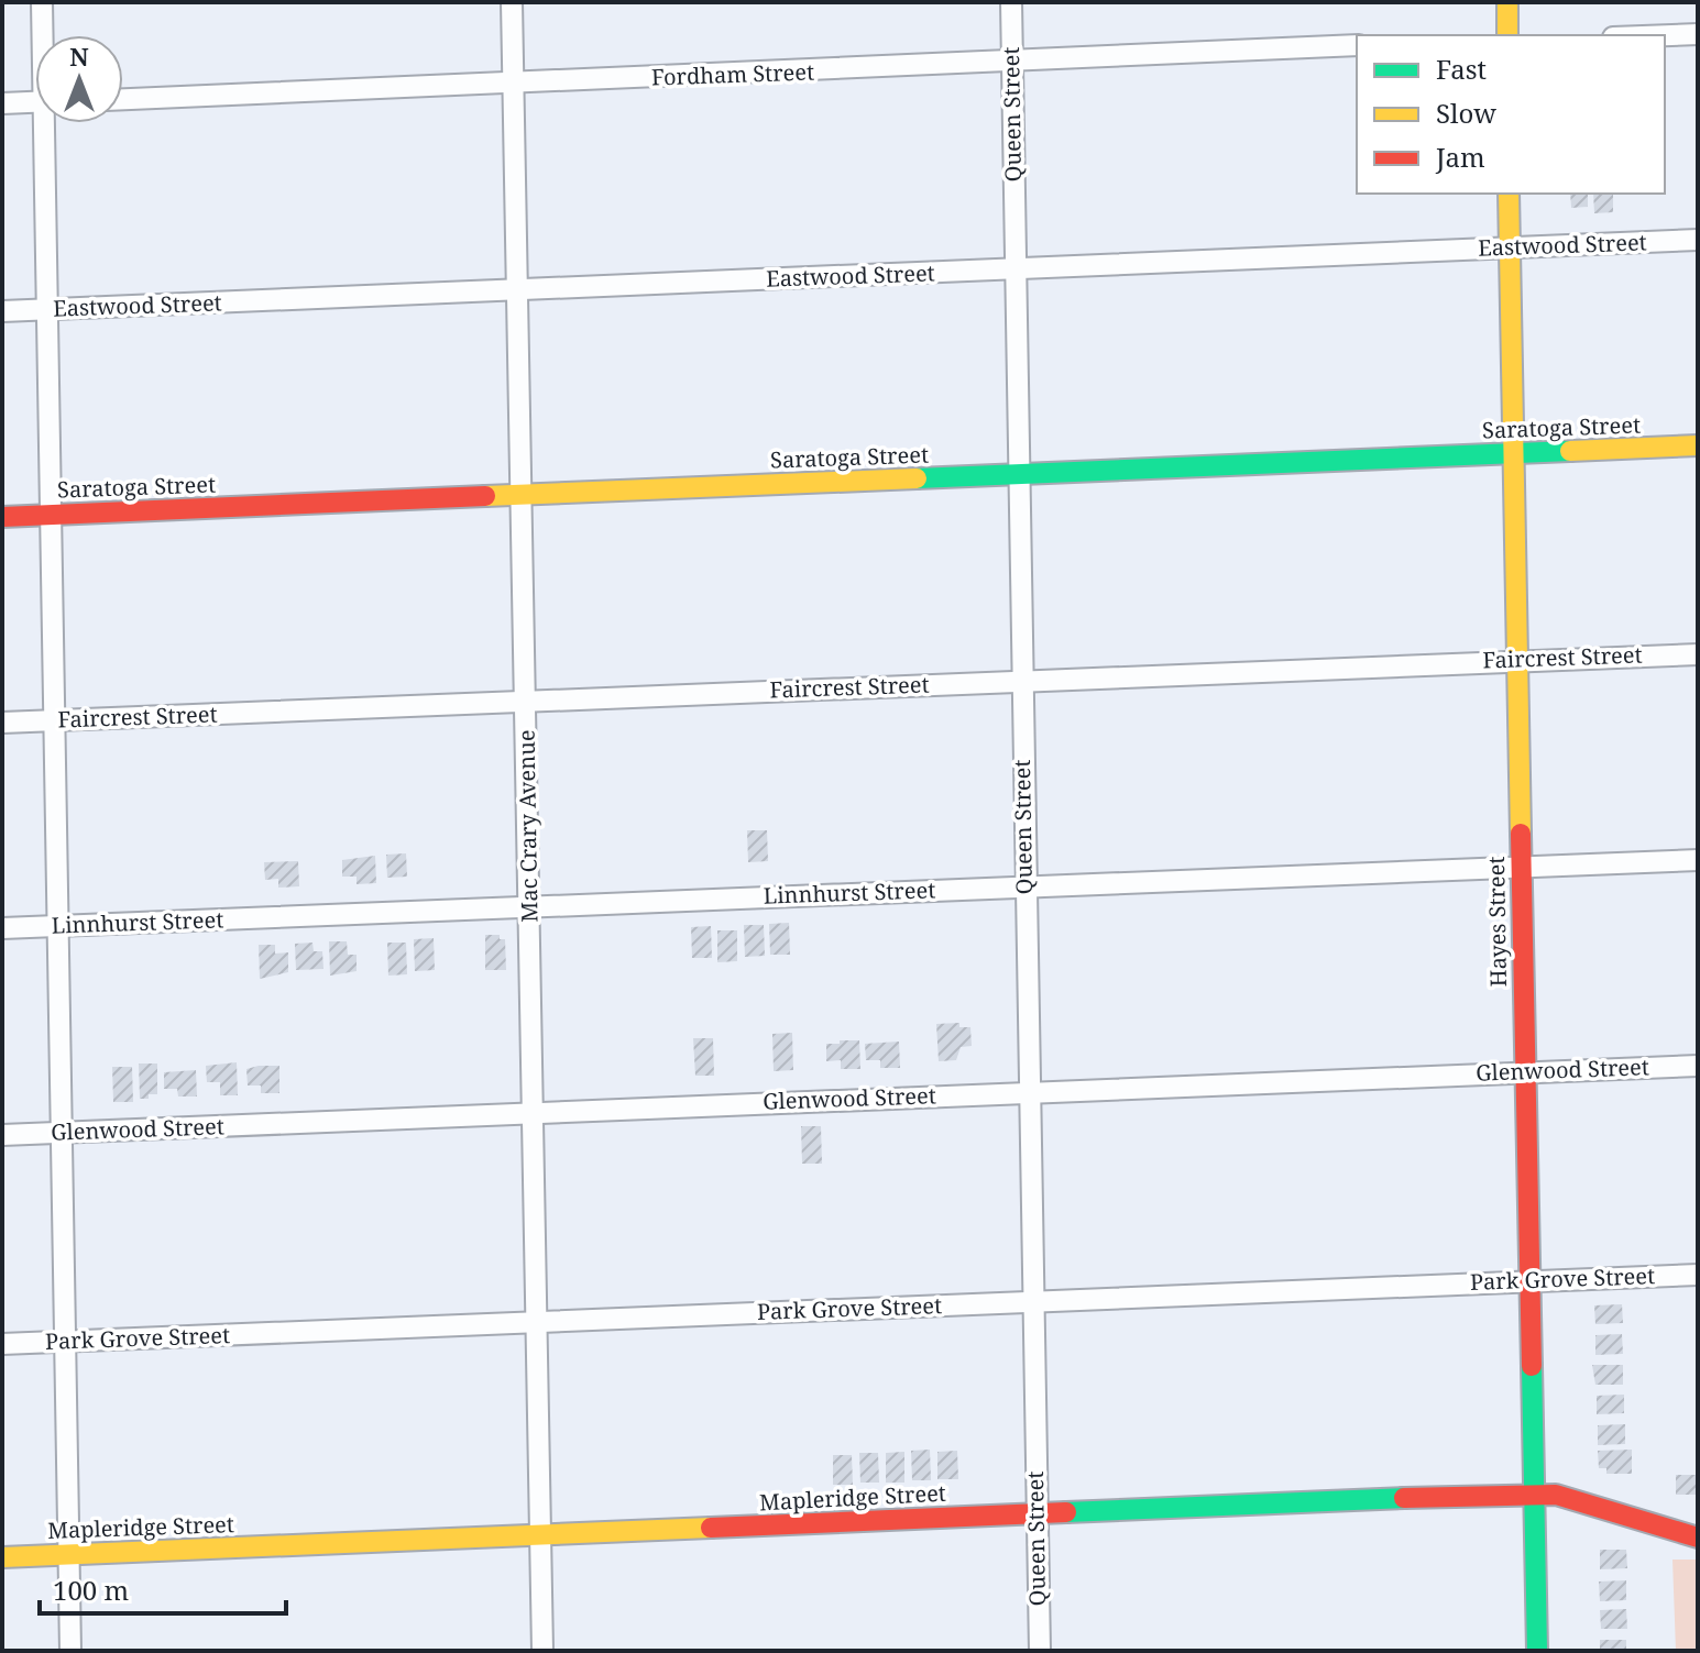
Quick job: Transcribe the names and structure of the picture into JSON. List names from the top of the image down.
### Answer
{
  "streets": {
    "street": [
      "Fordham Street",
      "Queen Street",
      "Eastwood Street",
      "Saratoga Street",
      "Faircrest Street",
      "Mac Crary Avenue",
      "Linnhurst Street",
      "Hayes Street",
      "Glenwood Street",
      "Park Grove Street",
      "Mapleridge Street"
    ]
  },
  "crossings": [
    ["Fordham Street", "Queen Street"],
    ["Fordham Street", "Mac Crary Avenue"],
    ["Queen Street", "Eastwood Street"],
    ["Queen Street", "Saratoga Street"],
    ["Queen Street", "Faircrest Street"],
    ["Queen Street", "Linnhurst Street"],
    ["Queen Street", "Glenwood Street"],
    ["Queen Street", "Park Grove Street"],
    ["Queen Street", "Mapleridge Street"],
    ["Eastwood Street", "Mac Crary Avenue"],
    ["Eastwood Street", "Hayes Street"],
    ["Saratoga Street", "Mac Crary Avenue"],
    ["Saratoga Street", "Hayes Street"],
    ["Faircrest Street", "Mac Crary Avenue"],
    ["Faircrest Street", "Hayes Street"],
    ["Mac Crary Avenue", "Linnhurst Street"],
    ["Mac Crary Avenue", "Glenwood Street"],
    ["Mac Crary Avenue", "Park Grove Street"],
    ["Mac Crary Avenue", "Mapleridge Street"],
    ["Linnhurst Street", "Hayes Street"],
    ["Hayes Street", "Glenwood Street"],
    ["Hayes Street", "Park Grove Street"],
    ["Hayes Street", "Mapleridge Street"]
  ],
  "legend": ["Fast", "Slow", "Jam"],
  "scale_bar": "100 m",
  "north": "top"
}
